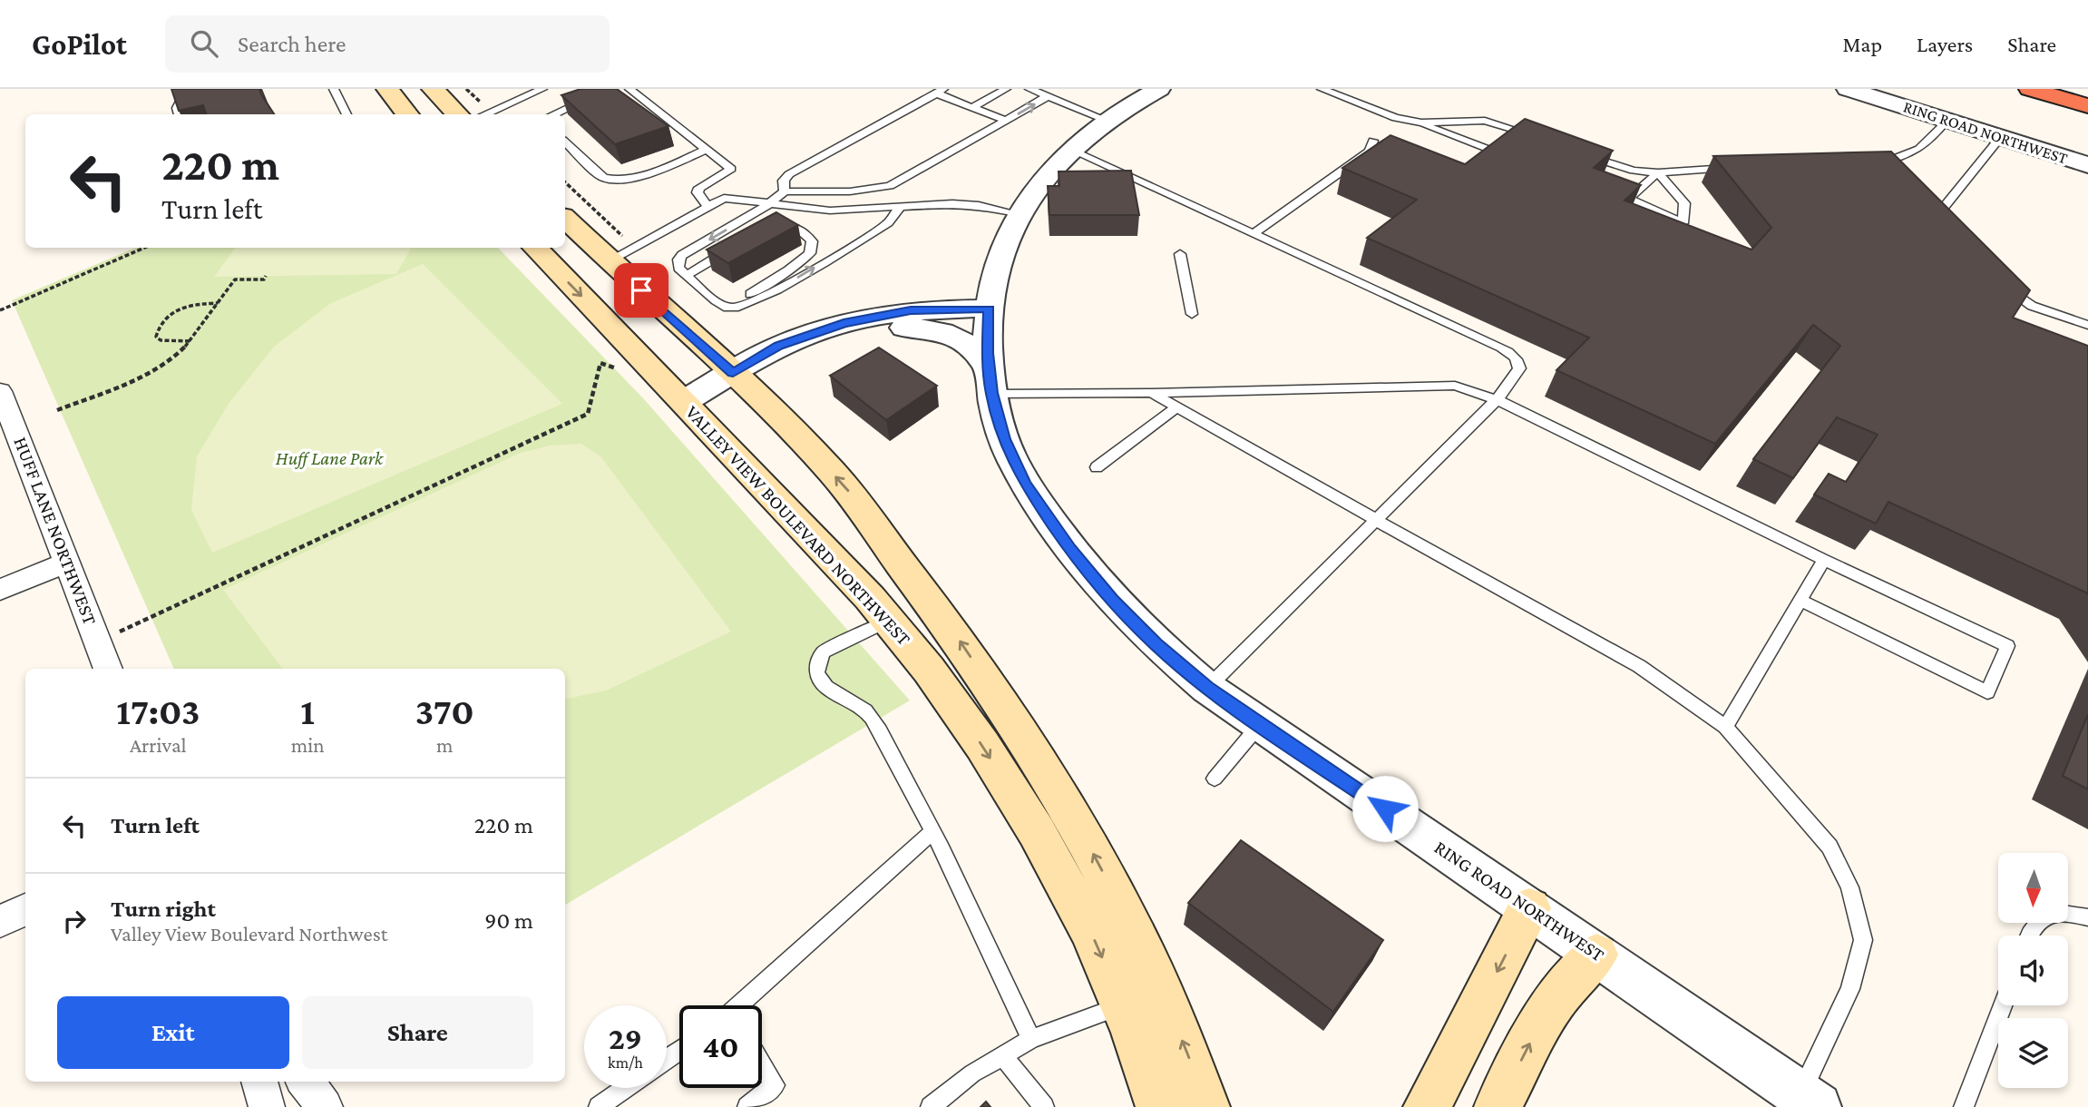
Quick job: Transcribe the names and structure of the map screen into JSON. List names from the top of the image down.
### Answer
{
  "streets": {
    "main road": ["VALLEY VIEW BOULEVARD NORTHWEST"],
    "street": ["RING ROAD NORTHWEST", "HUFF LANE NORTHWEST"]
  },
  "parks": ["Huff Lane Park"],
  "north": "bottom",
  "page": {
    "header": "GoPilot",
    "search": "Search here",
    "nav": ["Map", "Layers", "Share"],
    "turn": ["220 m", "Turn left"],
    "eta": [
      "17:03",
      "Arrival",
      "1",
      "min",
      "370",
      "m"
    ],
    "list": [
      {
        "name": "Turn left",
        "value": "220 m"
      },
      {
        "name": "Turn right",
        "note": "Valley View Boulevard Northwest",
        "value": "90 m"
      }
    ],
    "buttons": ["Exit", "Share"],
    "speed": "29 km/h",
    "limit": "40"
  }
}
